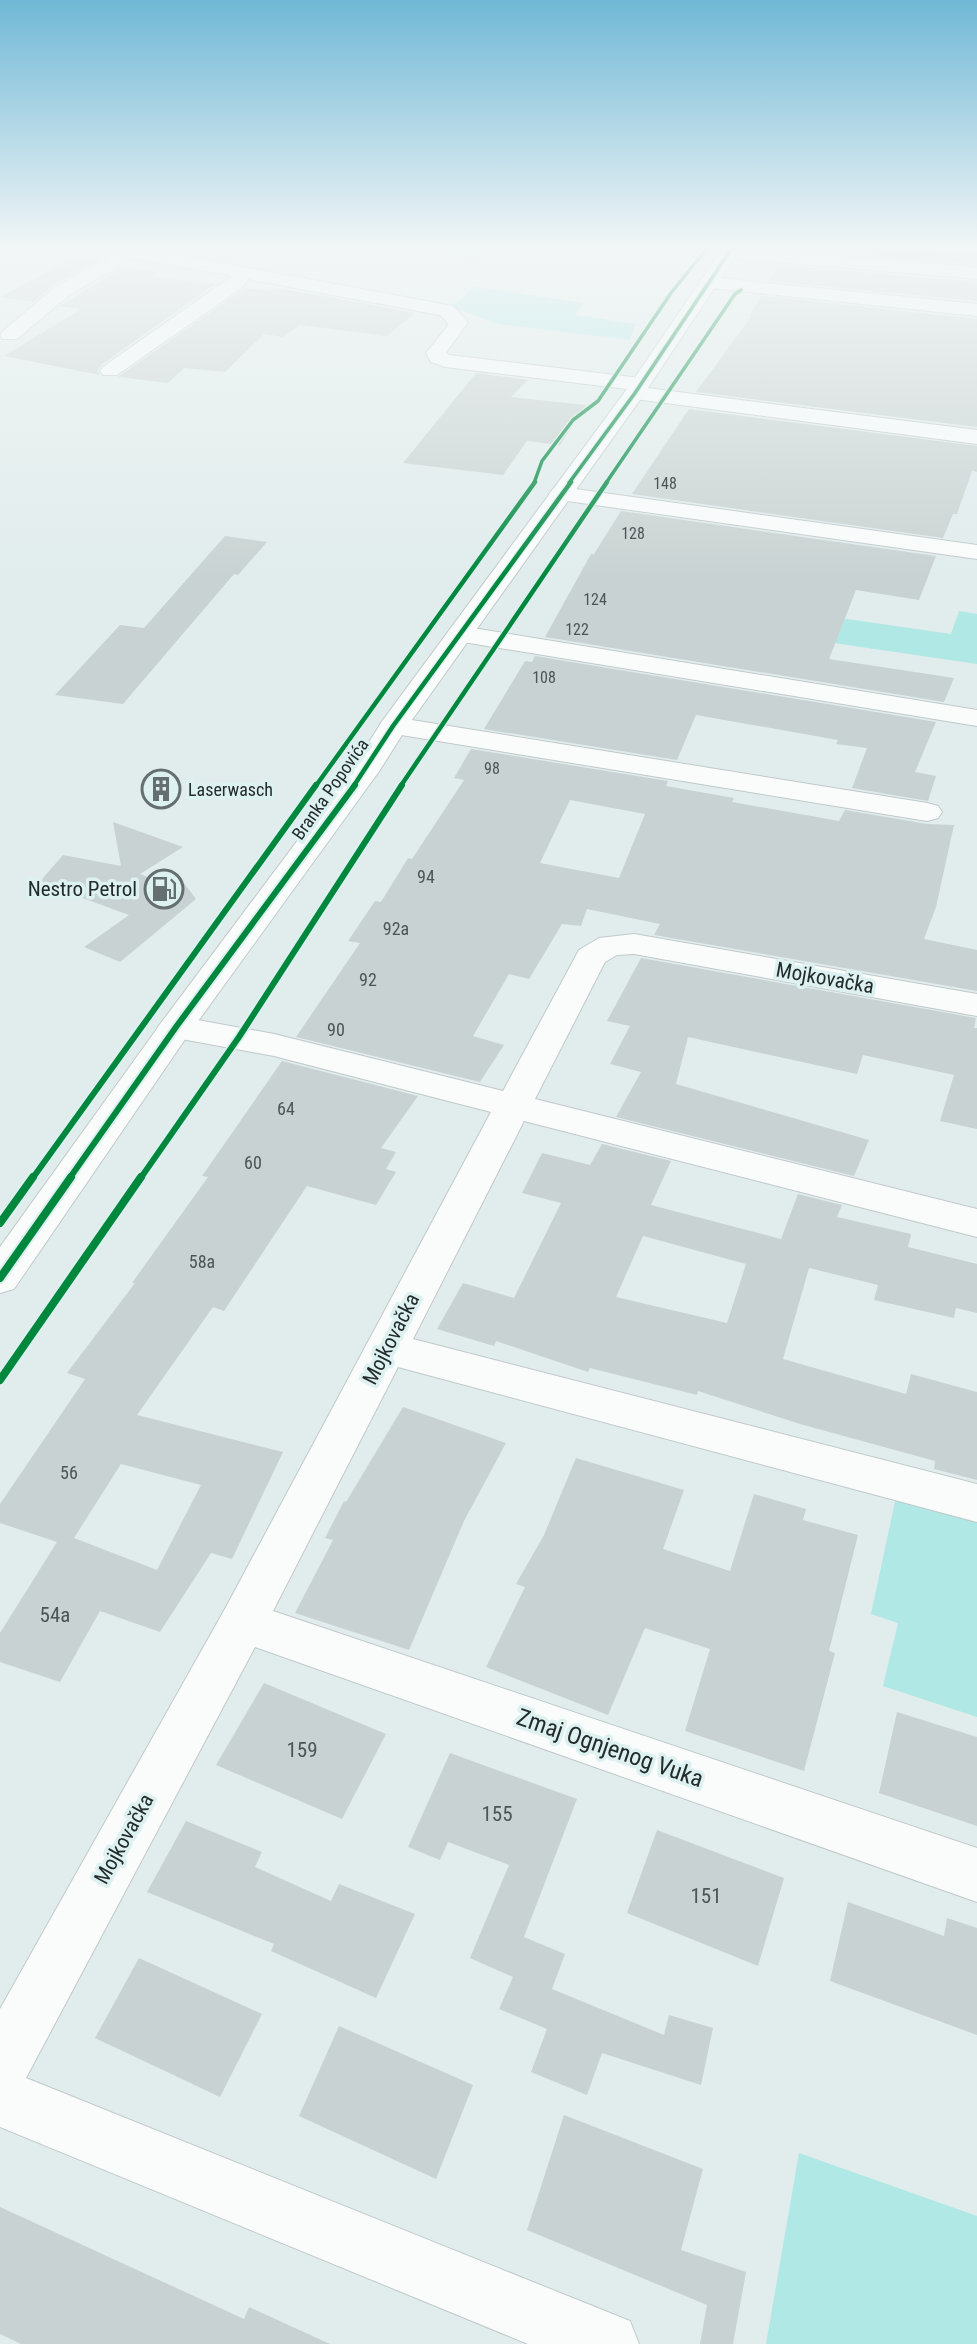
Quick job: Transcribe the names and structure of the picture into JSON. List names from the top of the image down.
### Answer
{
  "streets": {
    "street": ["Branka Popovića", "Mojkovačka", "Zmaj Ognjenog Vuka"]
  },
  "crossings": [
    ["Mojkovačka", "Zmaj Ognjenog Vuka"]
  ],
  "places": {
    "building": ["Laserwasch"],
    "fuel station": ["Nestro Petrol"]
  },
  "house_numbers": [
    "148",
    "128",
    "124",
    "122",
    "108",
    "98",
    "94",
    "92a",
    "92",
    "90",
    "64",
    "60",
    "58a",
    "56",
    "54a",
    "159",
    "155",
    "151"
  ]
}
